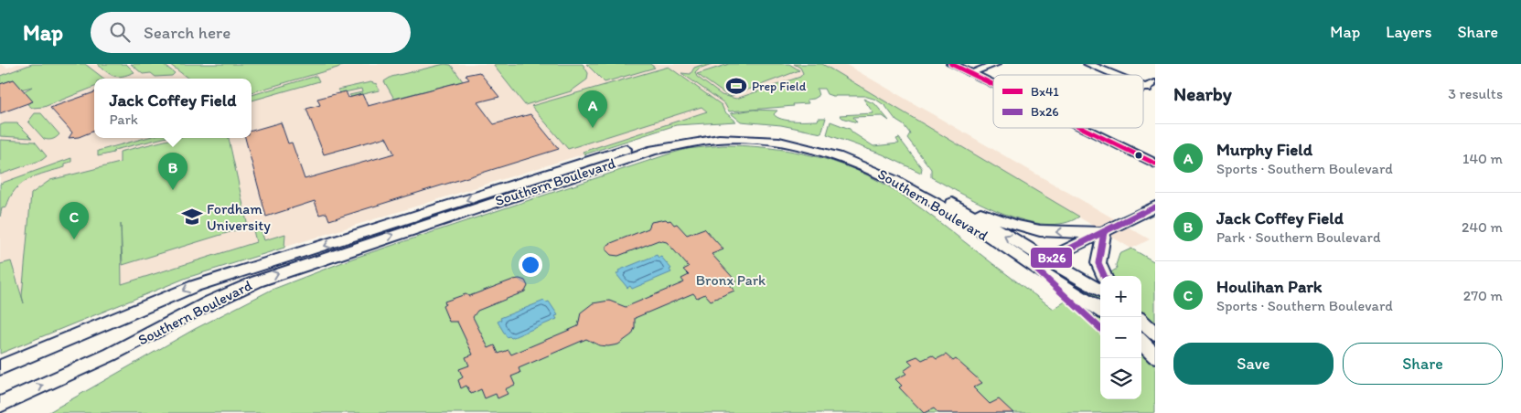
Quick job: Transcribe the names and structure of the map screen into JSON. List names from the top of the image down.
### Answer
{
  "streets": {
    "main road": ["Southern Boulevard"]
  },
  "parks": ["Bronx Park"],
  "places": {
    "sports": ["Prep Field"],
    "school or university": ["Fordham University"]
  },
  "lines": ["transit line Bx41", "transit line Bx26"],
  "legend": ["Bx41", "Bx26"],
  "page": {
    "header": "Map",
    "search": "Search here",
    "nav": ["Map", "Layers", "Share"],
    "heading": ["Nearby", "3 results"],
    "popup": ["Jack Coffey Field", "Park"],
    "pins": ["A", "B", "C"],
    "list": [
      {
        "mark": "A",
        "name": "Murphy Field",
        "note": "Sports · Southern Boulevard",
        "value": "140 m"
      },
      {
        "mark": "B",
        "name": "Jack Coffey Field",
        "note": "Park · Southern Boulevard",
        "value": "240 m"
      },
      {
        "mark": "C",
        "name": "Houlihan Park",
        "note": "Sports · Southern Boulevard",
        "value": "270 m"
      }
    ],
    "map_buttons": ["+", "−"],
    "buttons": ["Save", "Share"]
  }
}
